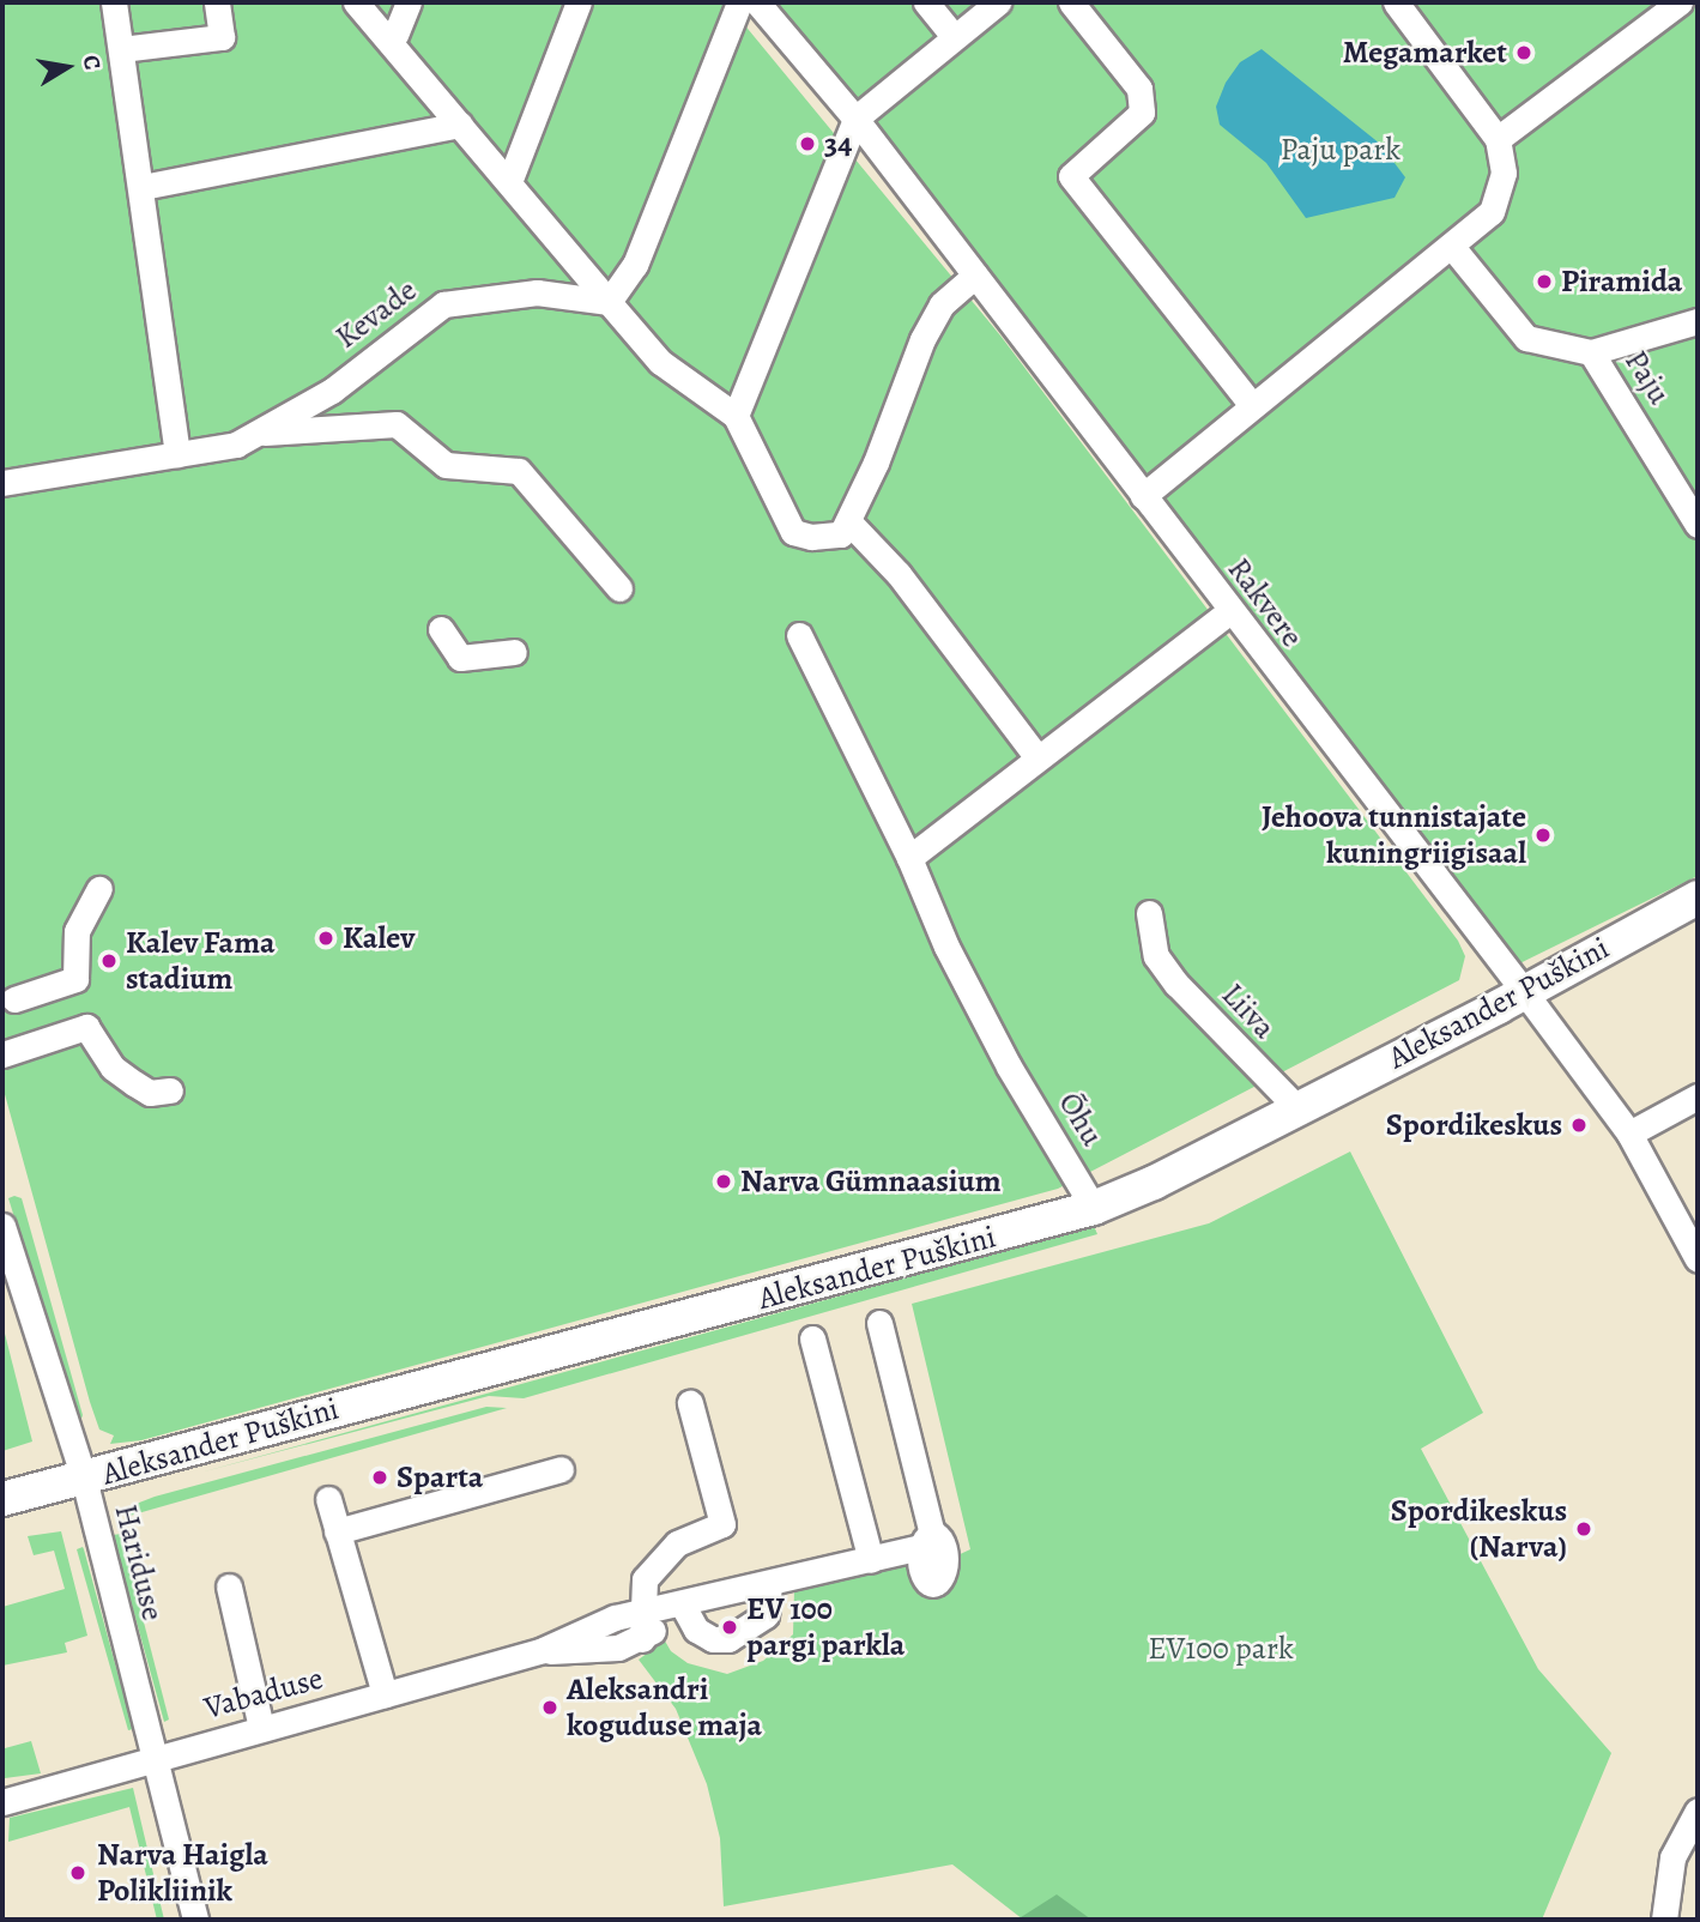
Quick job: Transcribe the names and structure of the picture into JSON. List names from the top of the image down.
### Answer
{
  "streets": {
    "main road": ["Aleksander Puškini"],
    "street": [
      "Kevade",
      "Paju",
      "Rakvere",
      "Liiva",
      "Õhu",
      "Hariduse",
      "Vabaduse"
    ]
  },
  "crossings": [
    ["Rakvere", "Aleksander Puškini"],
    ["Aleksander Puškini", "Liiva"],
    ["Aleksander Puškini", "Õhu"],
    ["Aleksander Puškini", "Hariduse"],
    ["Hariduse", "Vabaduse"]
  ],
  "parks": ["Paju park", "EV100 park"],
  "places": [
    "Megamarket",
    "34",
    "Piramida",
    "Jehoova tunnistajate kuningriigisaal",
    "Kalev",
    "Kalev Fama stadium",
    "Spordikeskus",
    "Narva Gümnaasium",
    "Sparta",
    "Spordikeskus (Narva)",
    "EV 100 pargi parkla",
    "Aleksandri koguduse maja",
    "Narva Haigla Polikliinik"
  ],
  "north": "right"
}
